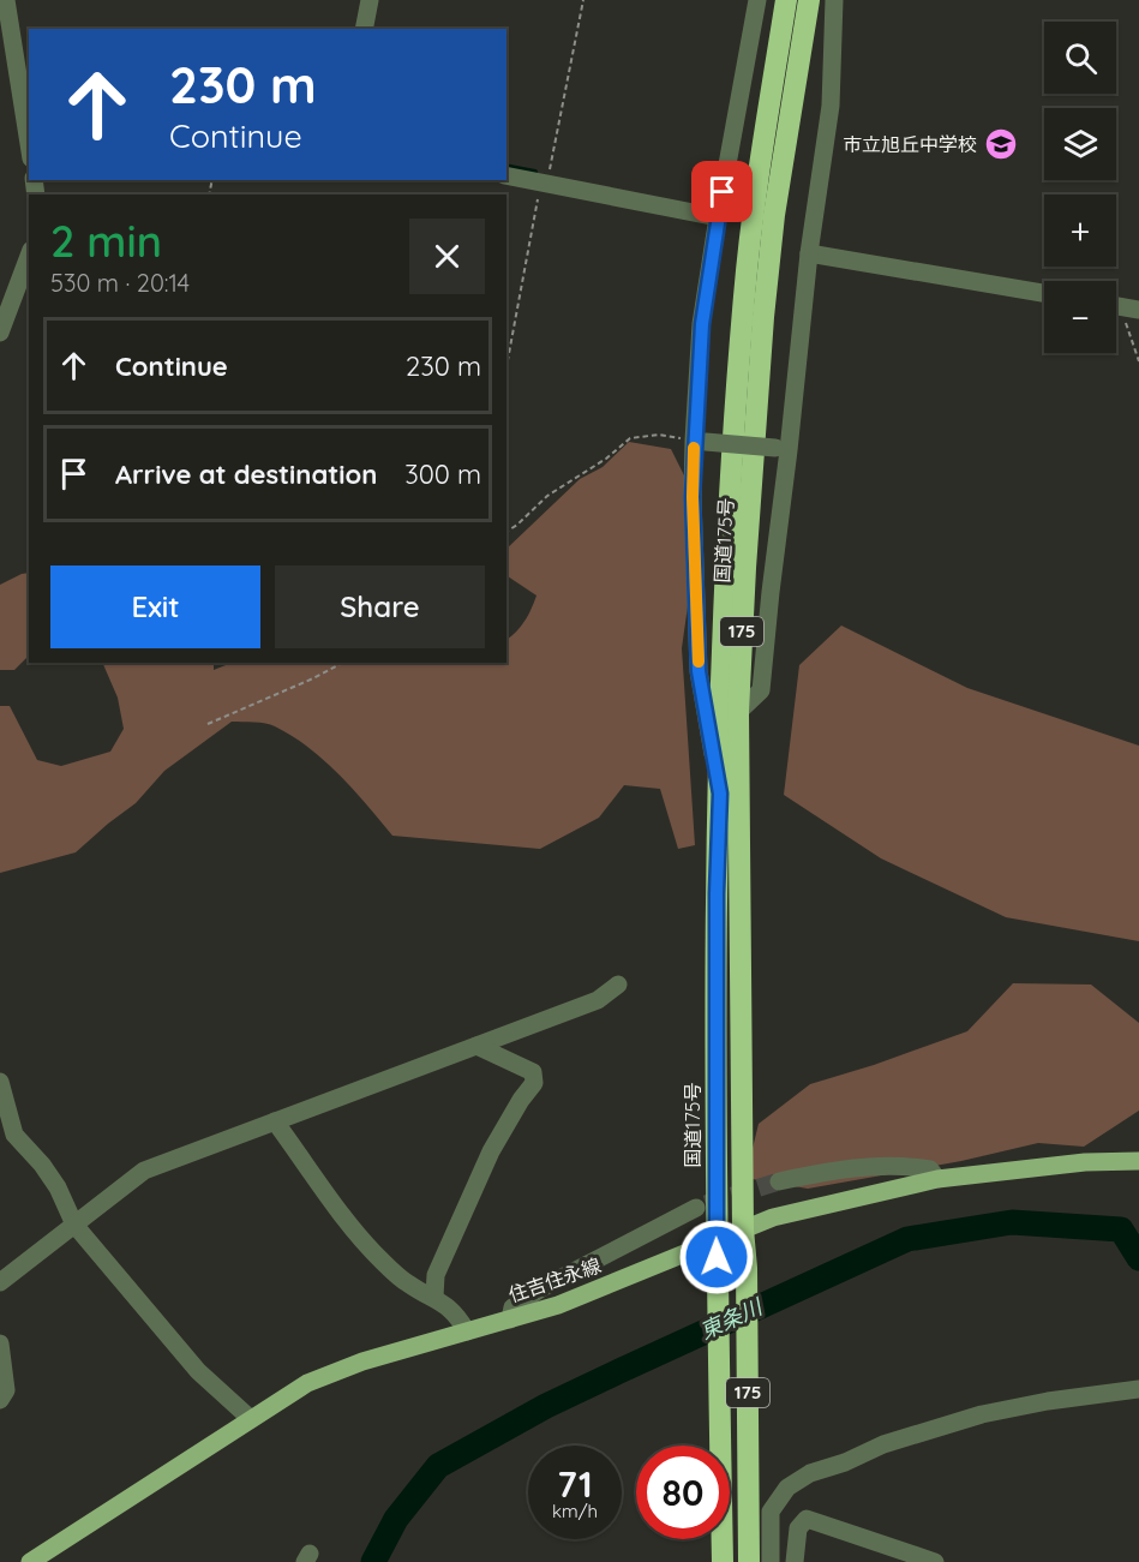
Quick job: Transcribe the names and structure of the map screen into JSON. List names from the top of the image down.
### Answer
{
  "streets": {
    "highway": ["国道175号", "175"],
    "main road": ["住吉住永線"]
  },
  "crossings": [
    ["国道175号", "住吉住永線"]
  ],
  "water": ["東条川"],
  "places": {
    "school or university": ["市立旭丘中学校"]
  },
  "page": {
    "map_buttons": ["+", "−"],
    "turn": ["230 m", "Continue"],
    "heading": ["2 min", "530 m · 20:14"],
    "list": [
      {
        "name": "Continue",
        "value": "230 m"
      },
      {
        "name": "Arrive at destination",
        "value": "300 m"
      }
    ],
    "buttons": ["Exit", "Share"],
    "speed": "71 km/h",
    "limit": "80"
  }
}
